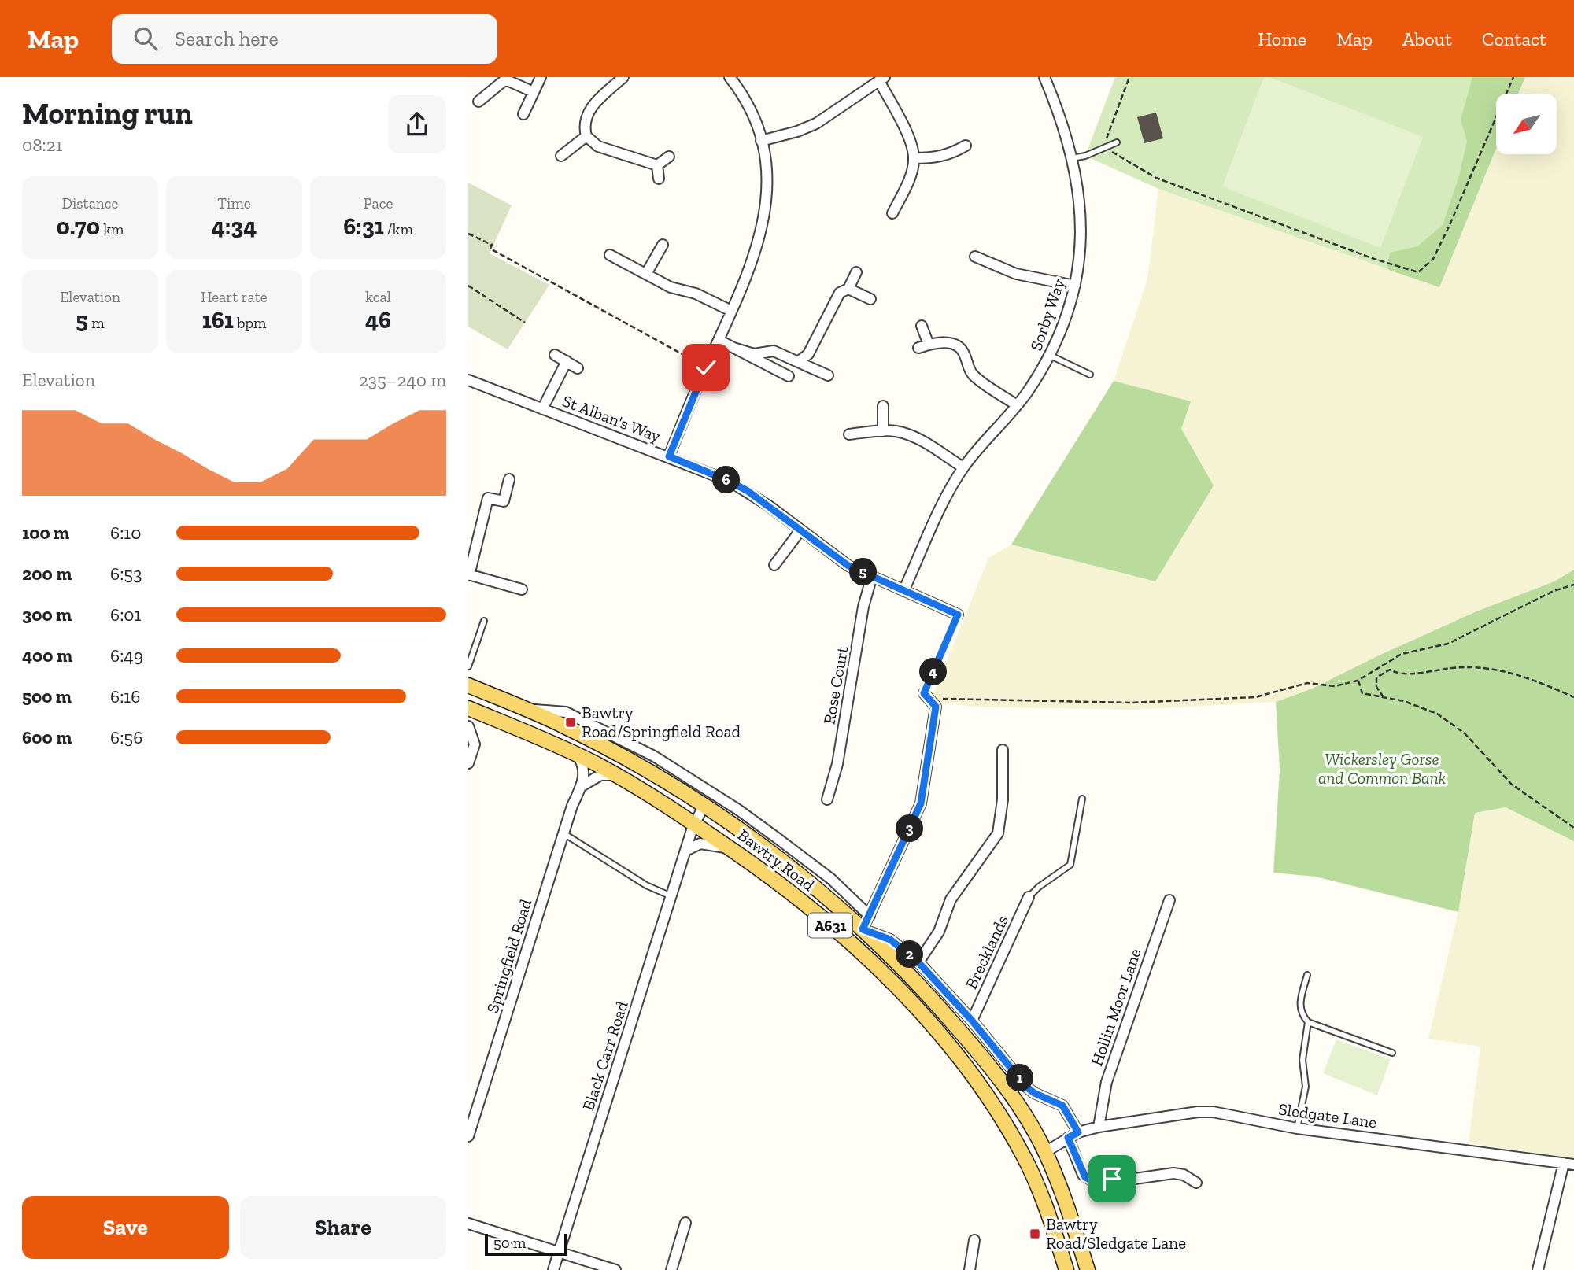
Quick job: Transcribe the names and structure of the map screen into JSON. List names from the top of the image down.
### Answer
{
  "streets": {
    "main road": ["Bawtry Road", "A631"],
    "street": [
      "Sorby Way",
      "St Alban's Way",
      "Rose Court",
      "Brecklands",
      "Springfield Road",
      "Hollin Moor Lane",
      "Black Carr Road",
      "Sledgate Lane"
    ]
  },
  "crossings": [
    ["Sorby Way", "St Alban's Way"],
    ["St Alban's Way", "Rose Court"],
    ["Bawtry Road", "Brecklands"],
    ["Bawtry Road", "Springfield Road"],
    ["Bawtry Road", "Black Carr Road"],
    ["Bawtry Road", "Sledgate Lane"],
    ["Hollin Moor Lane", "Sledgate Lane"]
  ],
  "parks": ["Wickersley Gorse and Common Bank"],
  "places": {
    "transit": ["Bawtry Road/Springfield Road", "Bawtry Road/Sledgate Lane"]
  },
  "scale_bar": "50 m",
  "north": "bottom left",
  "page": {
    "header": "Map",
    "search": "Search here",
    "nav": [
      "Home",
      "Map",
      "About",
      "Contact"
    ],
    "heading": ["Morning run", "08:21"],
    "stats": [
      ["Distance", "0.70 km"],
      ["Time", "4:34"],
      ["Pace", "6:31 /km"],
      ["Elevation", "5 m"],
      ["Heart rate", "161 bpm"],
      ["kcal", "46"]
    ],
    "chart": ["Elevation", "235–240 m"],
    "pins": [
      "6",
      "5",
      "4",
      "3",
      "2",
      "1"
    ],
    "list": [
      {
        "name": "100 m",
        "note": "6:10"
      },
      {
        "name": "200 m",
        "note": "6:53"
      },
      {
        "name": "300 m",
        "note": "6:01"
      },
      {
        "name": "400 m",
        "note": "6:49"
      },
      {
        "name": "500 m",
        "note": "6:16"
      },
      {
        "name": "600 m",
        "note": "6:56"
      }
    ],
    "buttons": ["Save", "Share"],
    "scale": "50 m"
  }
}
